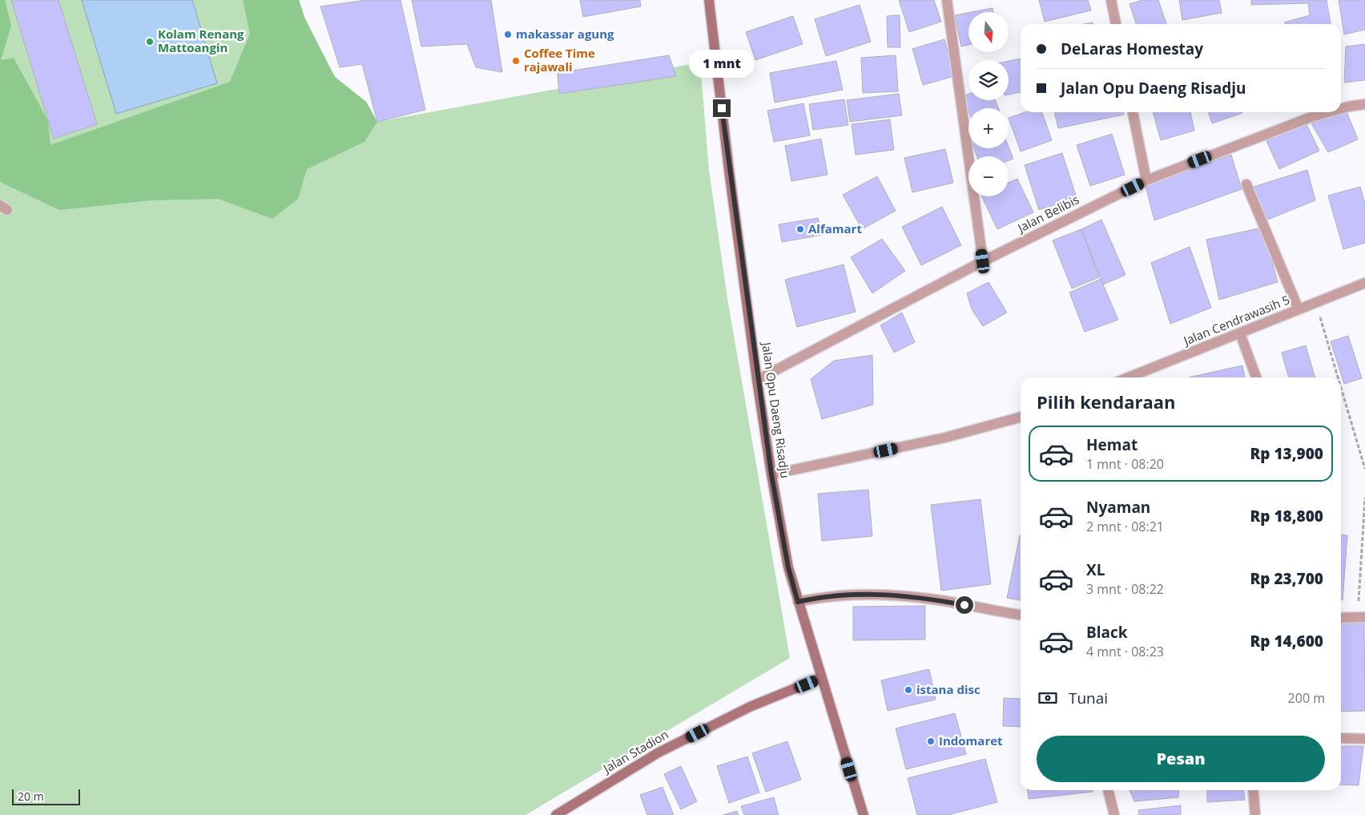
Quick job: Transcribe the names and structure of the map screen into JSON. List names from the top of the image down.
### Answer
{
  "streets": {
    "main road": ["Jalan Opu Daeng Risadju", "Jalan Stadion"],
    "street": ["Jalan Belibis", "Jalan Cendrawasih 5"]
  },
  "crossings": [
    ["Jalan Belibis", "Jalan Opu Daeng Risadju"],
    ["Jalan Opu Daeng Risadju", "Jalan Stadion"]
  ],
  "places": [
    "makassar agung",
    "Kolam Renang Mattoangin",
    "Coffee Time rajawali",
    "Alfamart",
    "istana disc",
    "Indomaret"
  ],
  "scale_bar": "20 m",
  "north": "bottom",
  "page": {
    "map_buttons": ["+", "−"],
    "banner": ["DeLaras Homestay", "Jalan Opu Daeng Risadju"],
    "bubble": "1 mnt",
    "heading": "Pilih kendaraan",
    "list": [
      {
        "name": "Hemat",
        "note": "1 mnt · 08:20",
        "value": "Rp 13,900"
      },
      {
        "name": "Nyaman",
        "note": "2 mnt · 08:21",
        "value": "Rp 18,800"
      },
      {
        "name": "XL",
        "note": "3 mnt · 08:22",
        "value": "Rp 23,700"
      },
      {
        "name": "Black",
        "note": "4 mnt · 08:23",
        "value": "Rp 14,600"
      }
    ],
    "pay": ["Tunai", "200 m"],
    "buttons": "Pesan",
    "scale": "20 m"
  }
}
